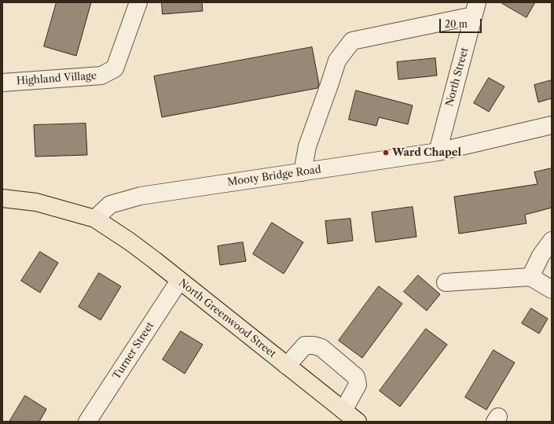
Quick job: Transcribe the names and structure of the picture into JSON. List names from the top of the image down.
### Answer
{
  "streets": {
    "main road": ["North Greenwood Street"],
    "street": [
      "North Street",
      "Highland Village",
      "Mooty Bridge Road",
      "Turner Street"
    ]
  },
  "crossings": [
    ["North Street", "Mooty Bridge Road"],
    ["Mooty Bridge Road", "North Greenwood Street"],
    ["North Greenwood Street", "Turner Street"]
  ],
  "places": ["Ward Chapel"],
  "scale_bar": "20 m"
}
